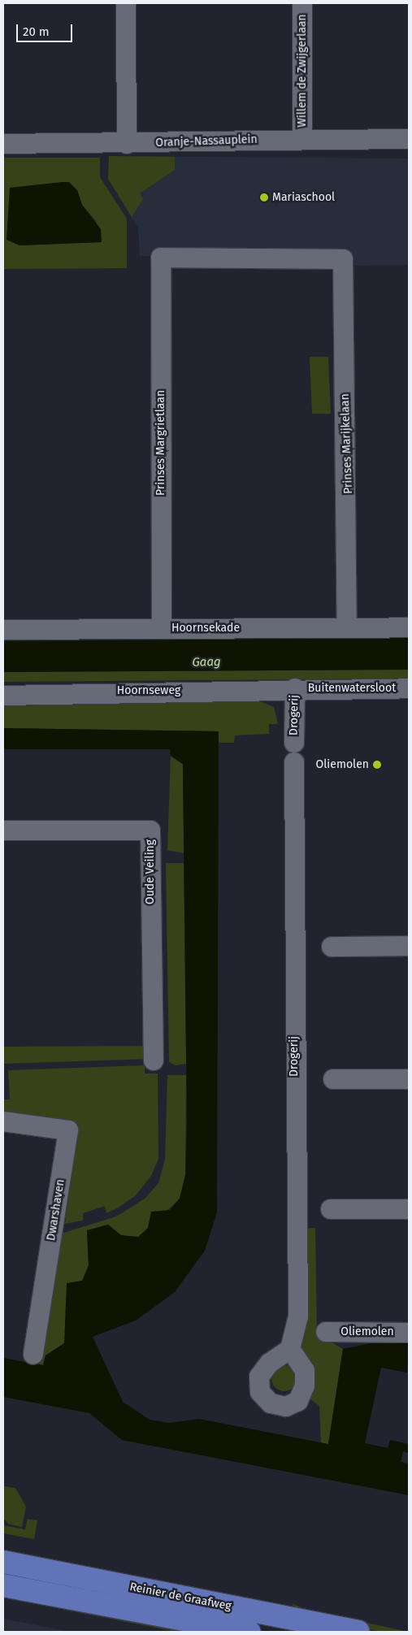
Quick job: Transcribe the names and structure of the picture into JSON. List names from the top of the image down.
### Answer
{
  "streets": {
    "main road": ["Reinier de Graafweg"],
    "street": [
      "Willem de Zwijgerlaan",
      "Oranje-Nassauplein",
      "Prinses Margrietlaan",
      "Prinses Marijkelaan",
      "Hoornsekade",
      "Buitenwatersloot",
      "Hoornseweg",
      "Drogerij",
      "Oude Veiling",
      "Dwarshaven",
      "Oliemolen"
    ]
  },
  "crossings": [
    ["Willem de Zwijgerlaan", "Oranje-Nassauplein"],
    ["Prinses Margrietlaan", "Prinses Marijkelaan"],
    ["Prinses Margrietlaan", "Hoornsekade"],
    ["Prinses Marijkelaan", "Hoornsekade"],
    ["Buitenwatersloot", "Hoornseweg"],
    ["Buitenwatersloot", "Drogerij"],
    ["Hoornseweg", "Drogerij"]
  ],
  "water": ["Gaag"],
  "places": ["Mariaschool", "Oliemolen"],
  "scale_bar": "20 m"
}
